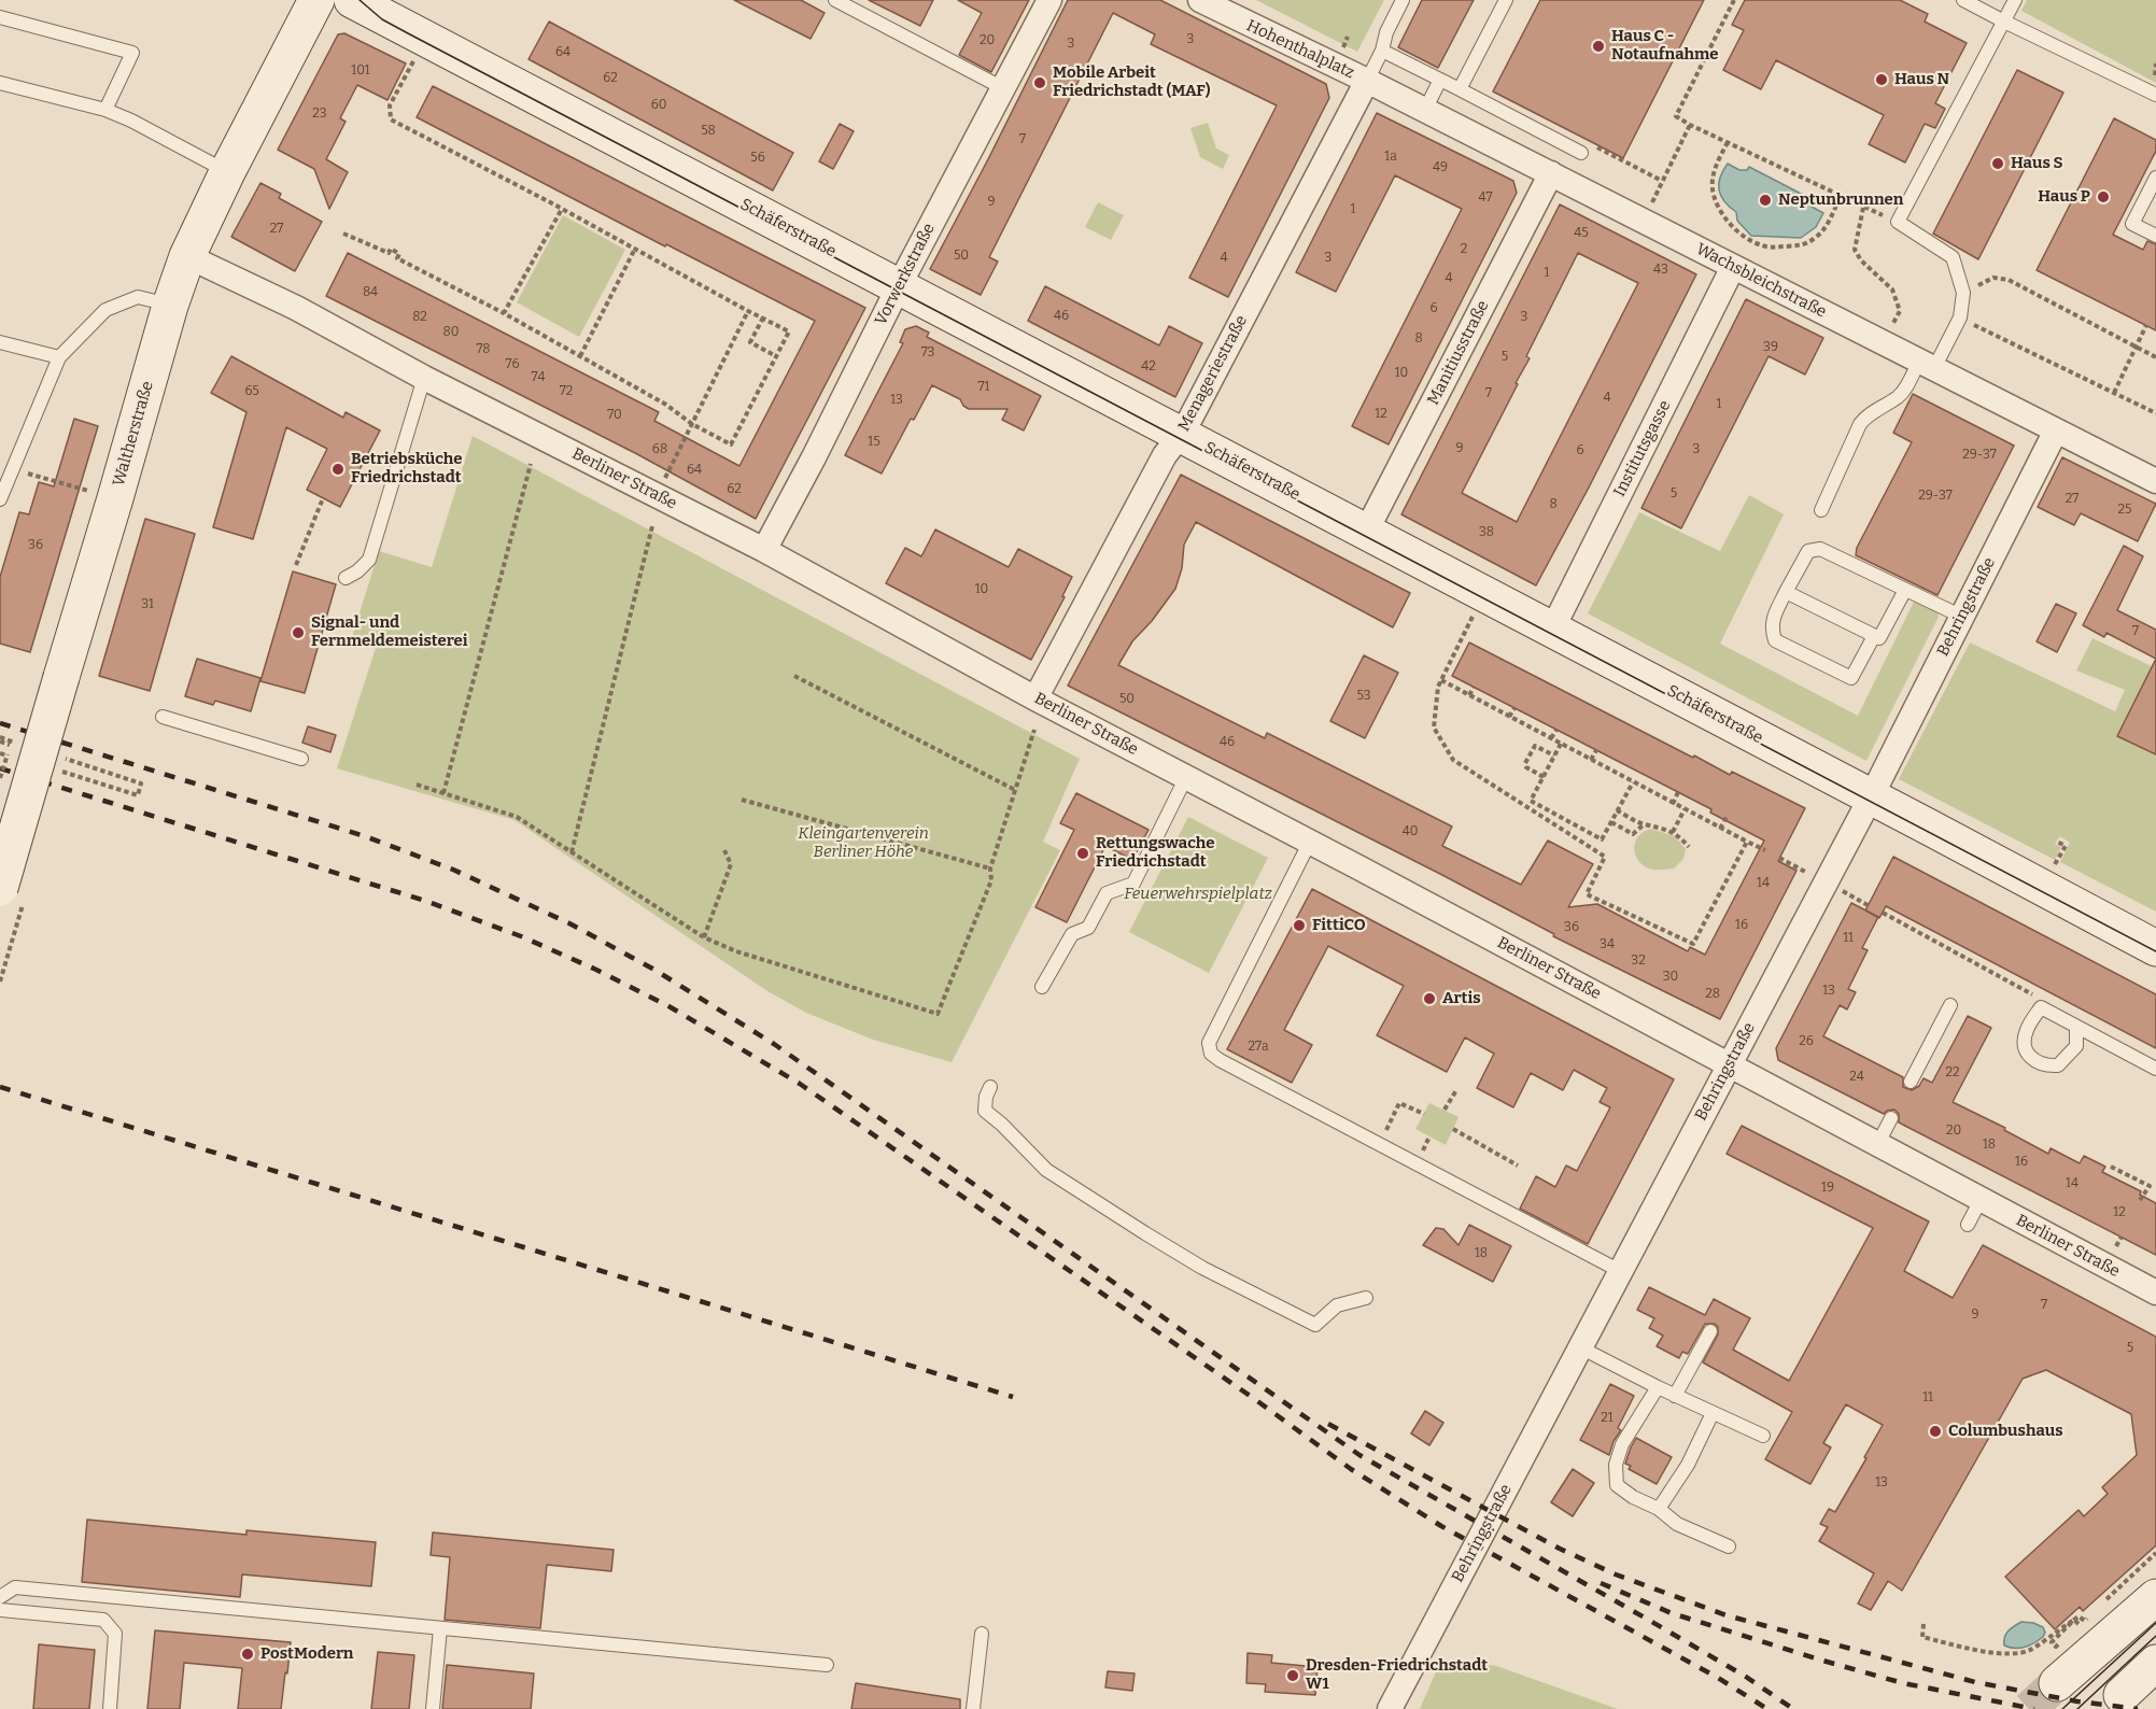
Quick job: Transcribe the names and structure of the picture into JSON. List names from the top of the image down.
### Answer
{
  "streets": {
    "street": [
      "Hohenthalplatz",
      "Schäferstraße",
      "Vorwerkstraße",
      "Wachsbleichstraße",
      "Manitiusstraße",
      "Menageriestraße",
      "Waltherstraße",
      "Institutsgasse",
      "Berliner Straße",
      "Behringstraße"
    ]
  },
  "crossings": [
    ["Hohenthalplatz", "Wachsbleichstraße"],
    ["Hohenthalplatz", "Menageriestraße"],
    ["Schäferstraße", "Vorwerkstraße"],
    ["Schäferstraße", "Manitiusstraße"],
    ["Schäferstraße", "Menageriestraße"],
    ["Schäferstraße", "Institutsgasse"],
    ["Schäferstraße", "Behringstraße"],
    ["Vorwerkstraße", "Berliner Straße"],
    ["Wachsbleichstraße", "Manitiusstraße"],
    ["Wachsbleichstraße", "Menageriestraße"],
    ["Wachsbleichstraße", "Institutsgasse"],
    ["Wachsbleichstraße", "Behringstraße"],
    ["Menageriestraße", "Berliner Straße"],
    ["Waltherstraße", "Berliner Straße"],
    ["Berliner Straße", "Behringstraße"]
  ],
  "parks": ["Kleingartenverein Berliner Höhe", "Feuerwehrspielplatz"],
  "places": [
    "Haus C - Notaufnahme",
    "Haus N",
    "Mobile Arbeit Friedrichstadt (MAF)",
    "Haus S",
    "Haus P",
    "Neptunbrunnen",
    "Betriebsküche Friedrichstadt",
    "Signal- und Fernmeldemeisterei",
    "Rettungswache Friedrichstadt",
    "FittiCO",
    "Artis",
    "Columbushaus",
    "PostModern",
    "Dresden-Friedrichstadt W1"
  ],
  "house_numbers": [
    "3",
    "20",
    "3",
    "64",
    "101",
    "62",
    "60",
    "23",
    "58",
    "7",
    "1a",
    "56",
    "49",
    "47",
    "9",
    "1",
    "27",
    "45",
    "2",
    "50",
    "4",
    "3",
    "43",
    "1",
    "4",
    "84",
    "6",
    "46",
    "82",
    "3",
    "80",
    "8",
    "39",
    "78",
    "73",
    "5",
    "76",
    "42",
    "10",
    "74",
    "71",
    "65",
    "72",
    "7",
    "4",
    "13",
    "1",
    "12",
    "70",
    "15",
    "9",
    "68",
    "3",
    "6",
    "29-37",
    "64",
    "62",
    "5",
    "29-37",
    "27",
    "8",
    "25",
    "38",
    "36",
    "10",
    "31",
    "7",
    "53",
    "50",
    "46",
    "40",
    "14",
    "16",
    "36",
    "11",
    "34",
    "32",
    "30",
    "13",
    "28",
    "26",
    "27a",
    "22",
    "24",
    "20",
    "18",
    "16",
    "14",
    "19",
    "12",
    "18",
    "7",
    "9",
    "5",
    "11",
    "21",
    "13"
  ]
}
